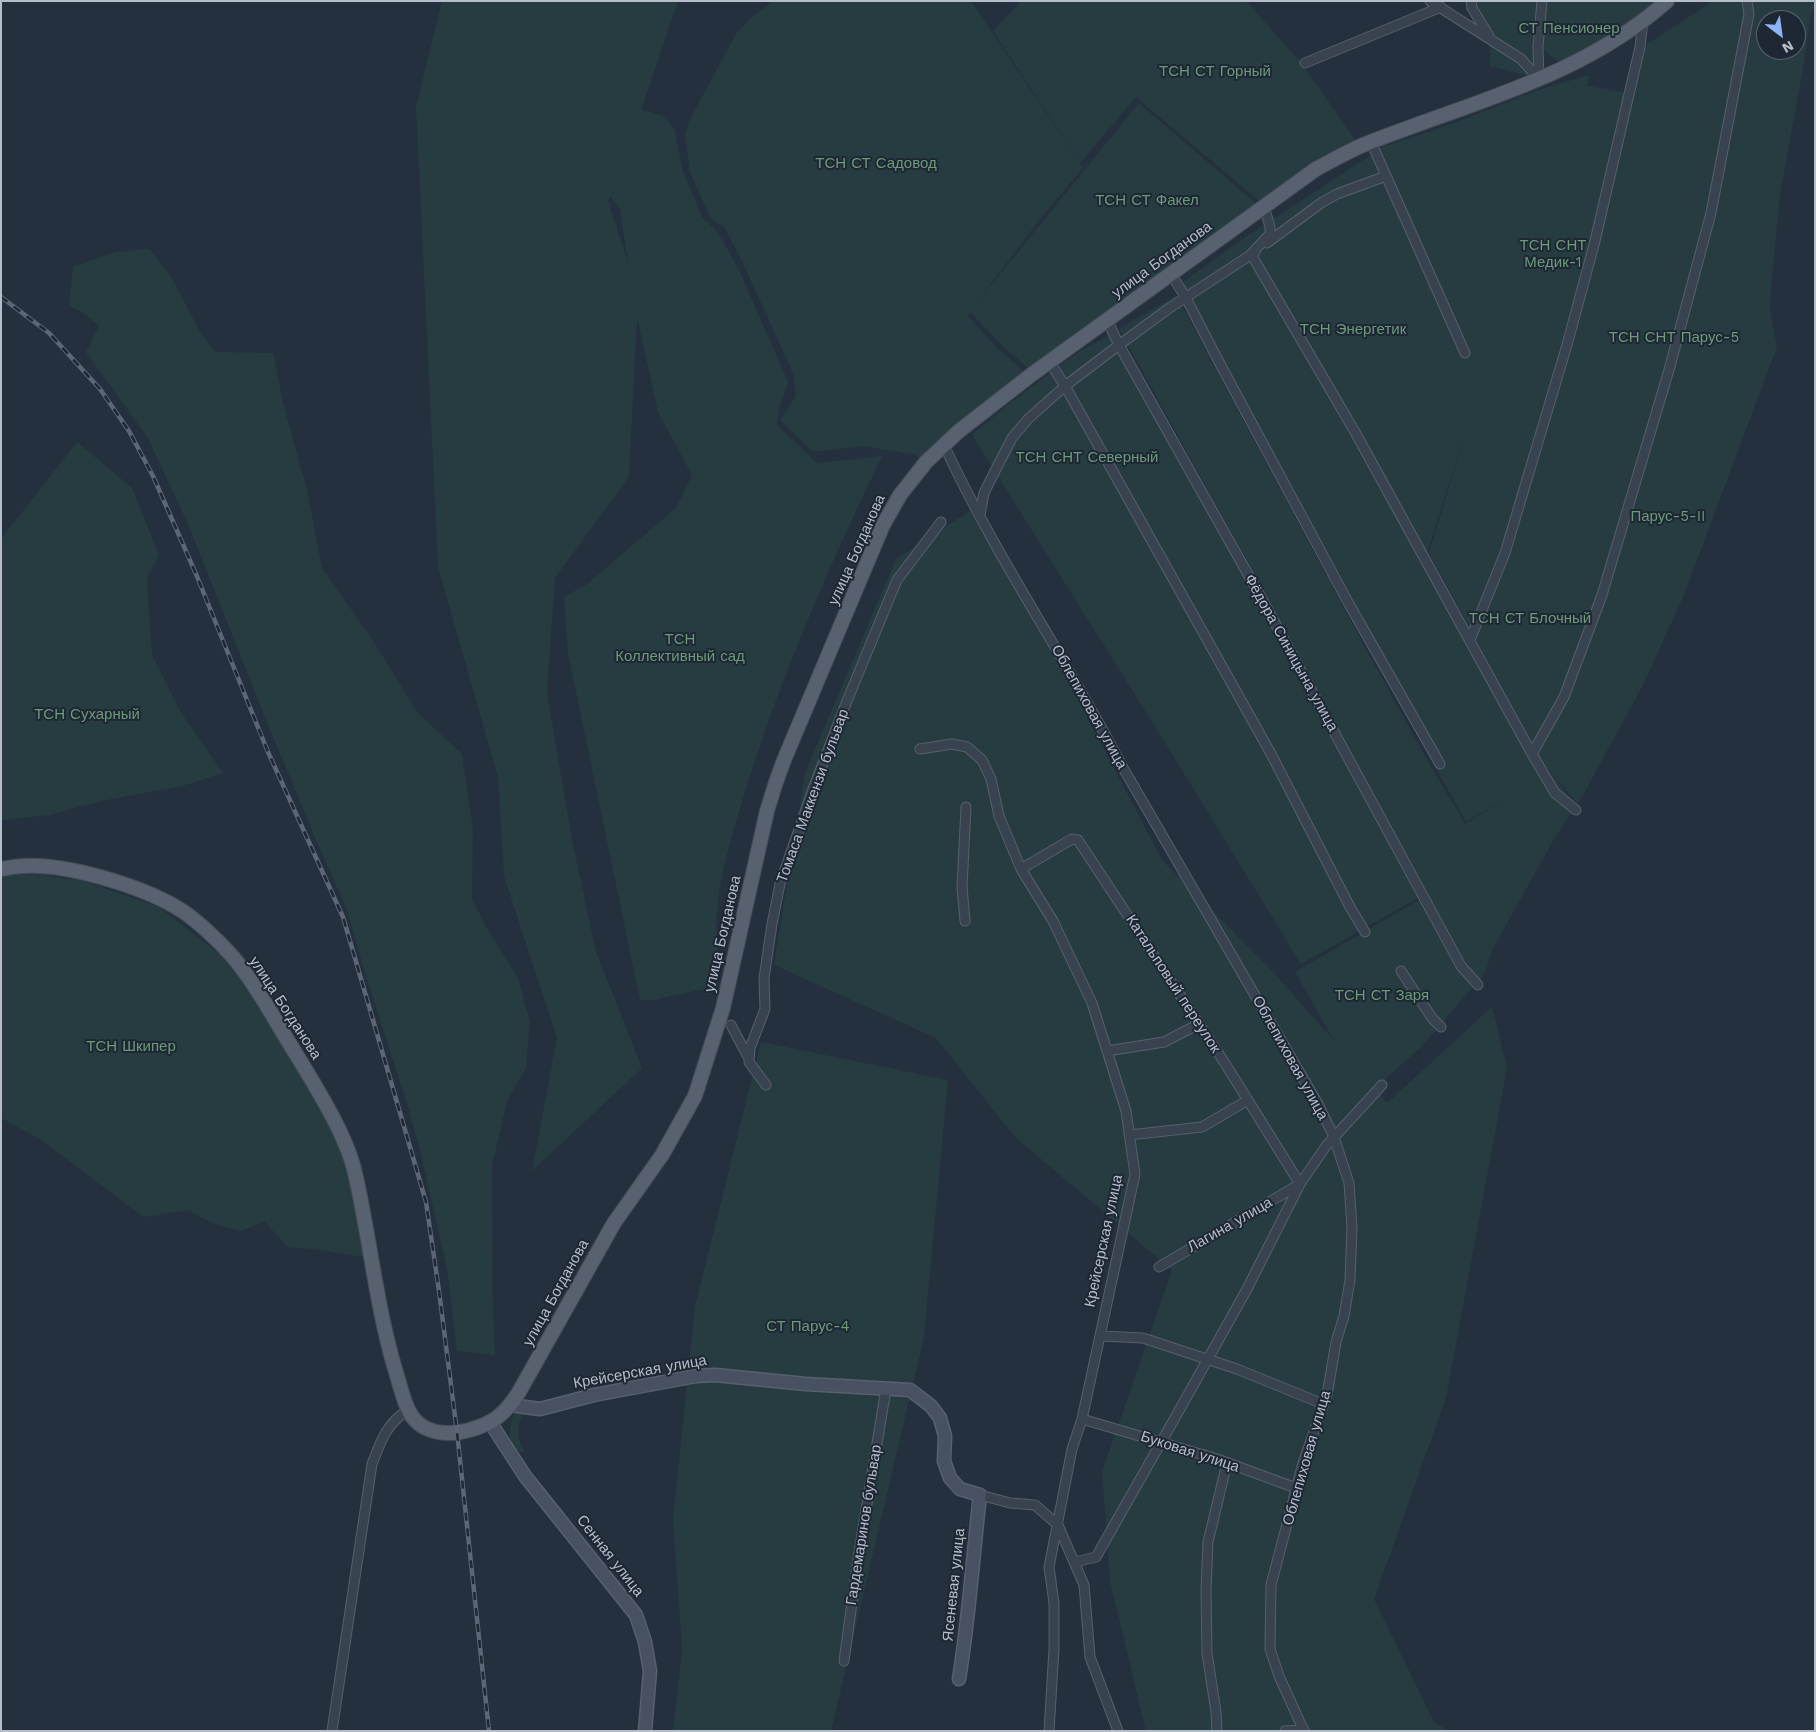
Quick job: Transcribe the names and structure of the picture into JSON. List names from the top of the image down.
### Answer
{
  "streets": {
    "main road": ["улица Богданова"],
    "street": [
      "Фёдора Синицына улица",
      "Облепиховая улица",
      "Томаса Маккензи бульвар",
      "Катальповый переулок",
      "Лагина улица",
      "Крейсерская улица",
      "Буковая улица",
      "Гардемаринов бульвар",
      "Сенная улица",
      "Ясеневая улица"
    ]
  },
  "crossings": [
    ["улица Богданова", "Фёдора Синицына улица"],
    ["улица Богданова", "Облепиховая улица"],
    ["улица Богданова", "Крейсерская улица"],
    ["улица Богданова", "Сенная улица"],
    ["Облепиховая улица", "Буковая улица"],
    ["Катальповый переулок", "Лагина улица"],
    ["Катальповый переулок", "Крейсерская улица"],
    ["Крейсерская улица", "Буковая улица"],
    ["Крейсерская улица", "Гардемаринов бульвар"],
    ["Крейсерская улица", "Ясеневая улица"]
  ],
  "parks": [
    "СТ Пенсионер",
    "ТСН СТ Горный",
    "ТСН СТ Садовод",
    "ТСН СТ Факел",
    "ТСН СНТ Медик-1",
    "ТСН Энергетик",
    "ТСН СНТ Парус-5",
    "ТСН СНТ Северный",
    "Парус-5-II",
    "ТСН СТ Блочный",
    "ТСН Коллективный сад",
    "ТСН Сухарный",
    "ТСН СТ Заря",
    "ТСН Шкипер",
    "СТ Парус-4"
  ],
  "north": "bottom right"
}
